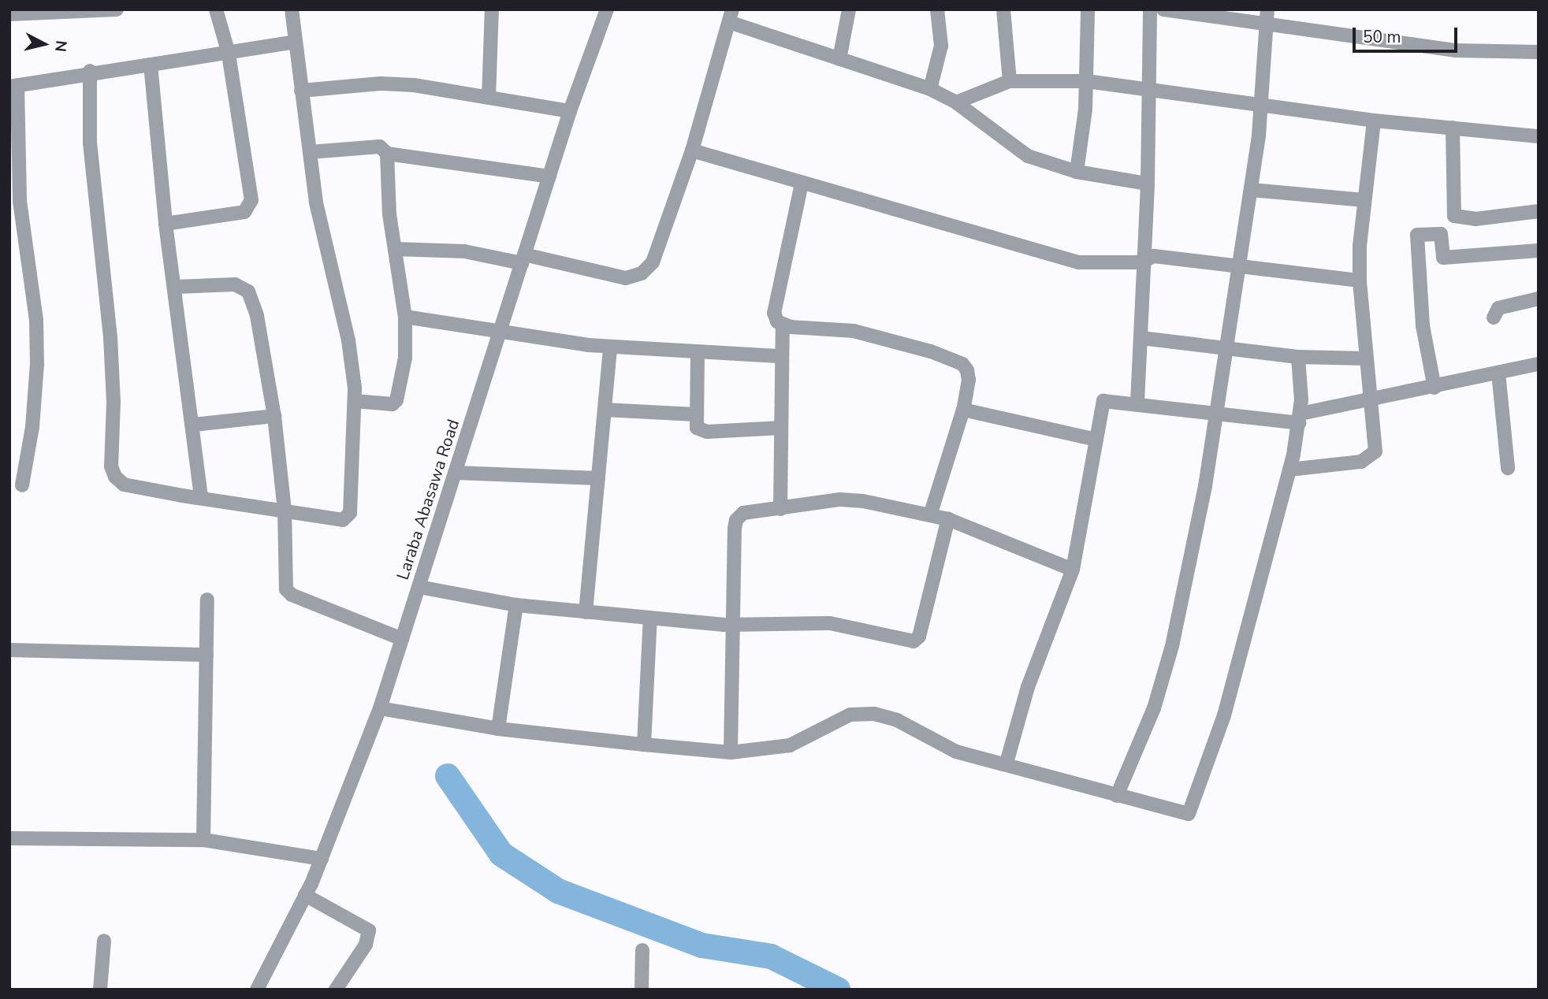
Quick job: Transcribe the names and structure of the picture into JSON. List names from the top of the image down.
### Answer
{
  "streets": {
    "street": ["Laraba Abasawa Road"]
  },
  "scale_bar": "50 m",
  "north": "right"
}
